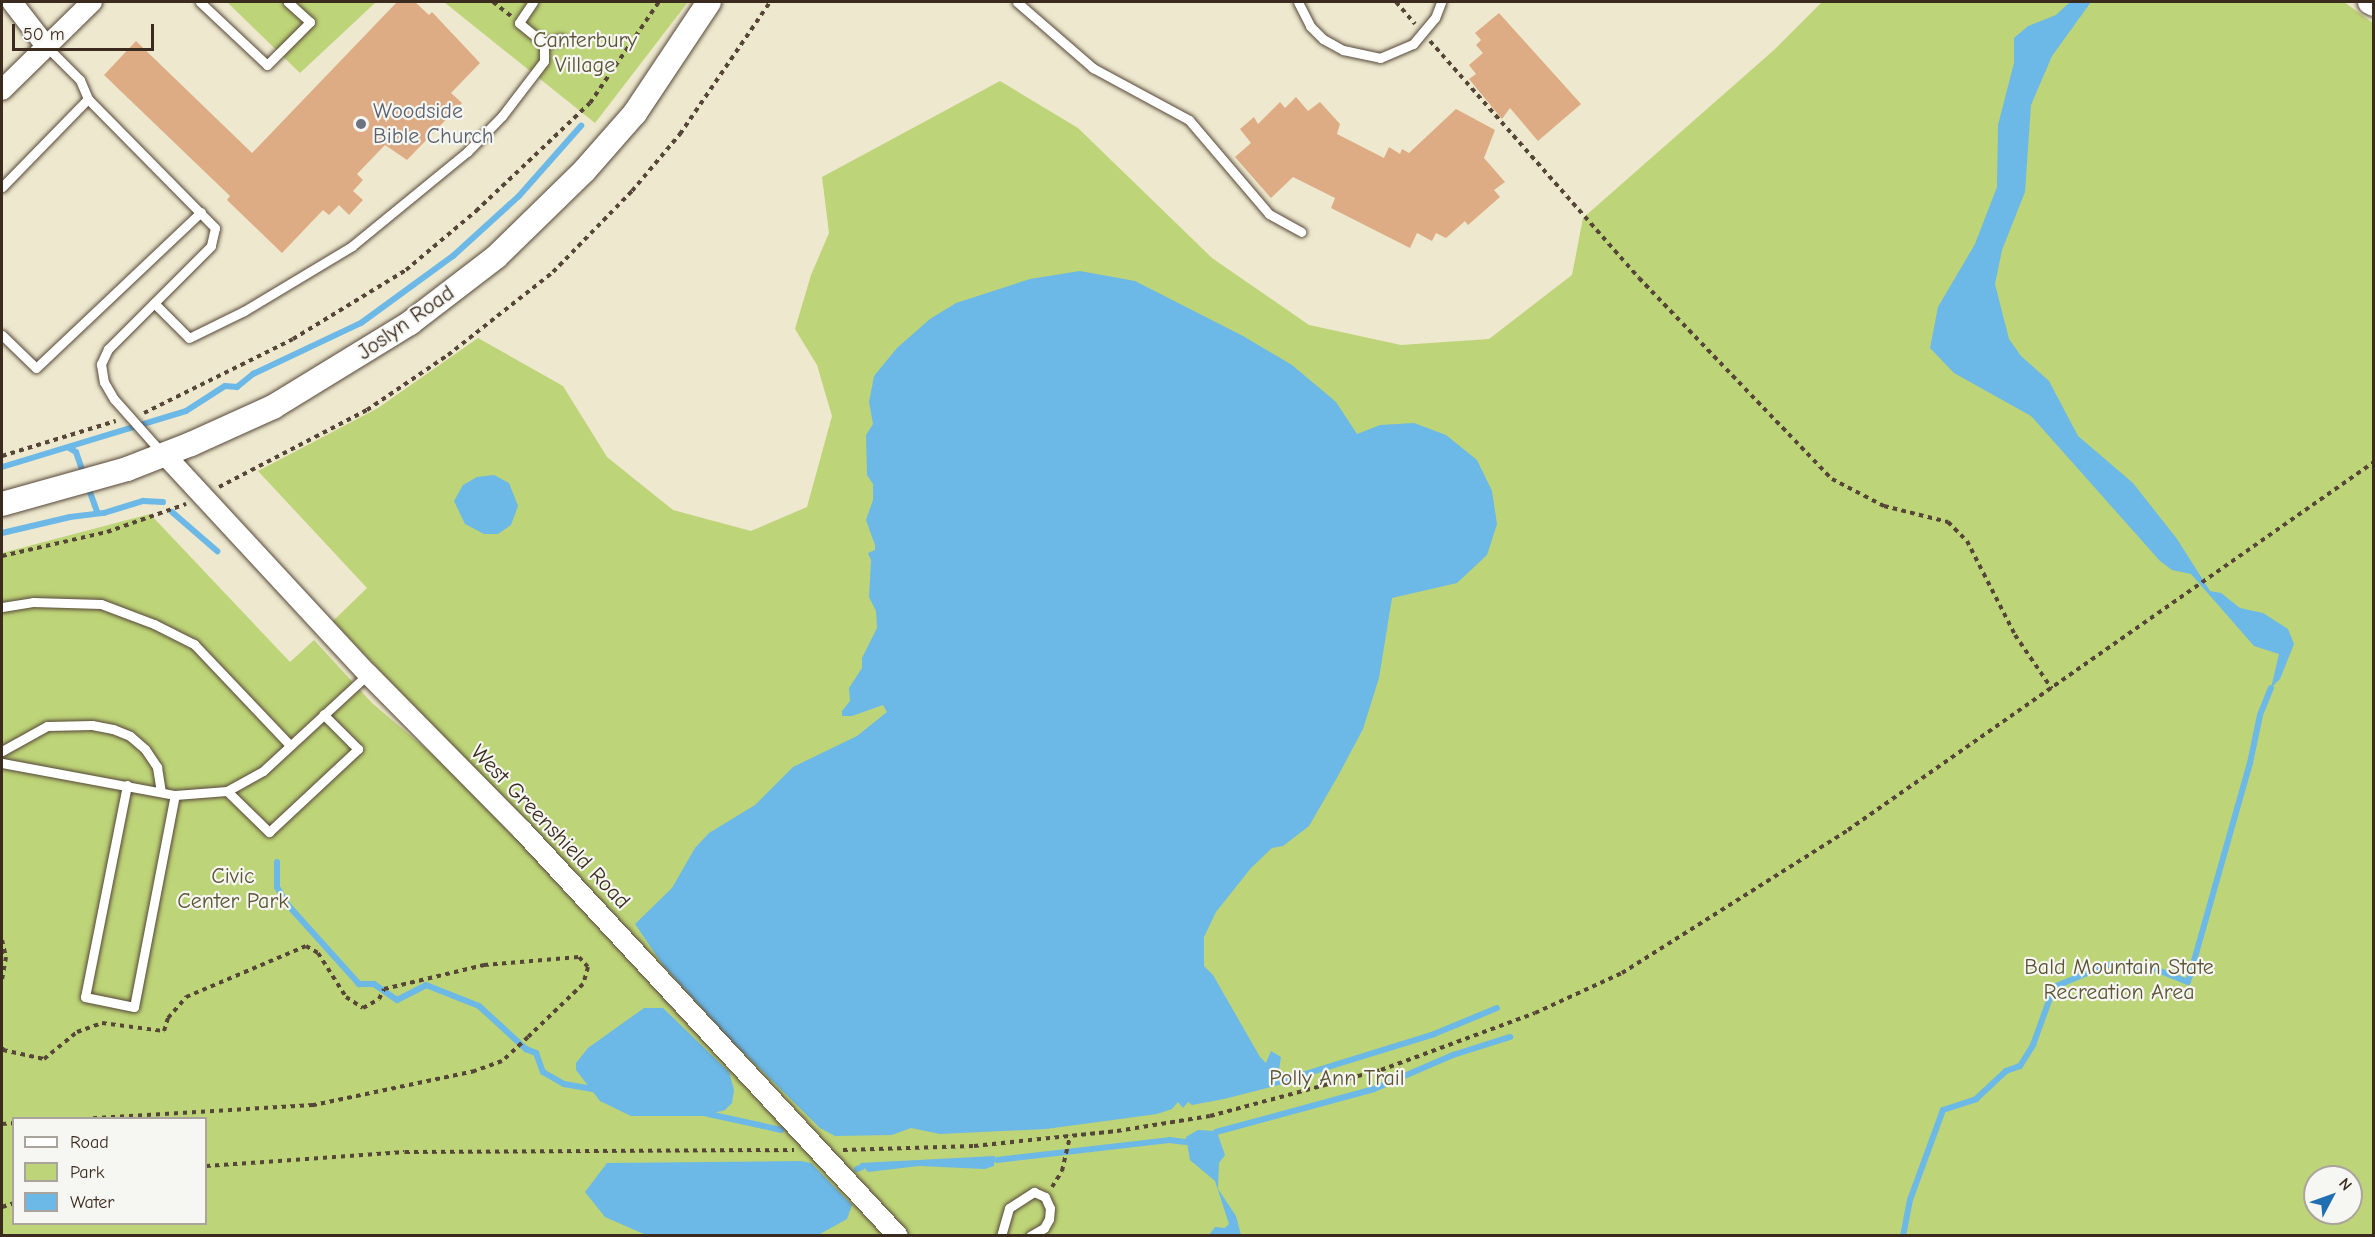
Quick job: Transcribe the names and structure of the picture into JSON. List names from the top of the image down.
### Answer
{
  "streets": {
    "street": ["Joslyn Road", "West Greenshield Road"]
  },
  "crossings": [
    ["Joslyn Road", "West Greenshield Road"]
  ],
  "parks": [
    "Canterbury Village",
    "Civic Center Park",
    "Bald Mountain State Recreation Area",
    "Polly Ann Trail"
  ],
  "places": ["Woodside Bible Church"],
  "legend": ["Road", "Park", "Water"],
  "scale_bar": "50 m",
  "north": "top right"
}
